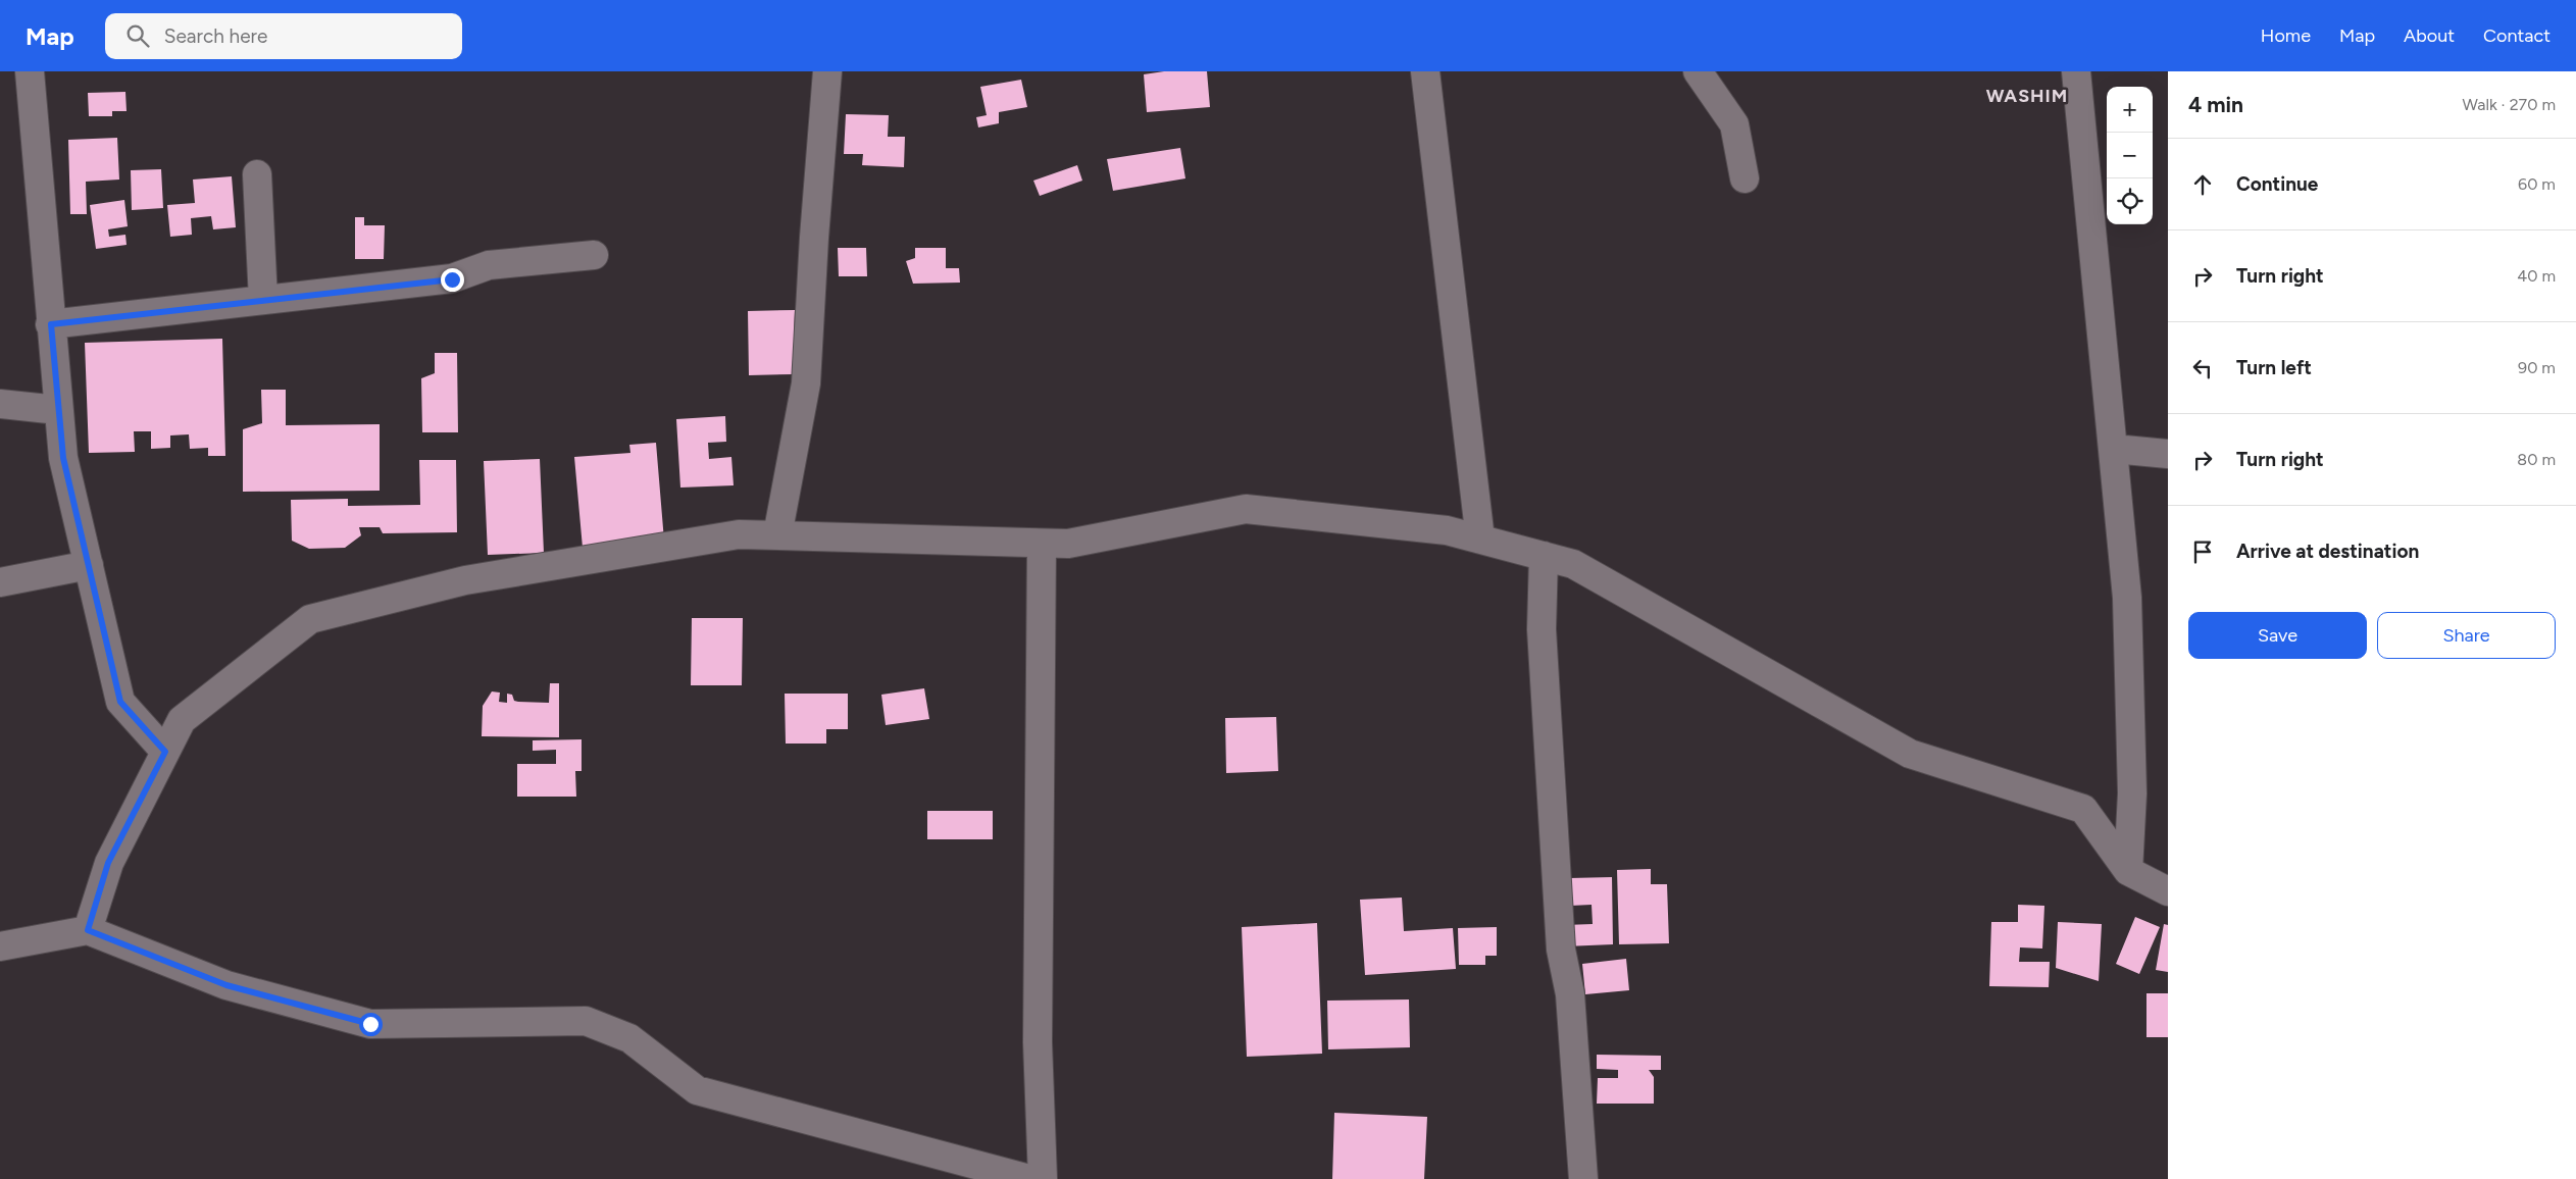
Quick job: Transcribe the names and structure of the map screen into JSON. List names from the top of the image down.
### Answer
{
  "districts": ["WASHIM"],
  "page": {
    "header": "Map",
    "search": "Search here",
    "nav": [
      "Home",
      "Map",
      "About",
      "Contact"
    ],
    "heading": ["4 min", "Walk · 270 m"],
    "map_buttons": ["+", "−"],
    "list": [
      ["Continue", "60 m"],
      ["Turn right", "40 m"],
      ["Turn left", "90 m"],
      ["Turn right", "80 m"],
      "Arrive at destination"
    ],
    "buttons": ["Save", "Share"]
  }
}
